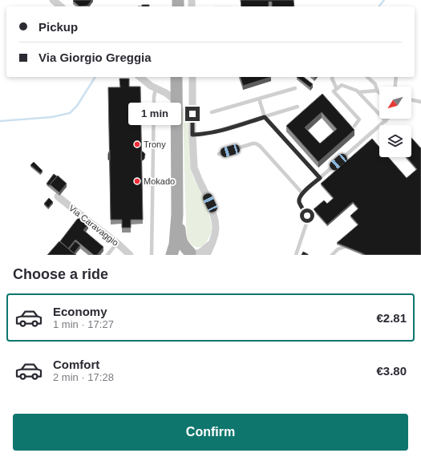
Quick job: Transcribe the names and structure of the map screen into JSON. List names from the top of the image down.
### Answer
{
  "streets": {
    "street": ["Via Caravaggio"]
  },
  "places": ["Trony", "Mokado"],
  "north": "bottom left",
  "page": {
    "banner": ["Pickup", "Via Giorgio Greggia"],
    "bubble": "1 min",
    "heading": "Choose a ride",
    "list": [
      {
        "name": "Economy",
        "note": "1 min · 17:27",
        "value": "€2.81"
      },
      {
        "name": "Comfort",
        "note": "2 min · 17:28",
        "value": "€3.80"
      }
    ],
    "buttons": "Confirm"
  }
}
